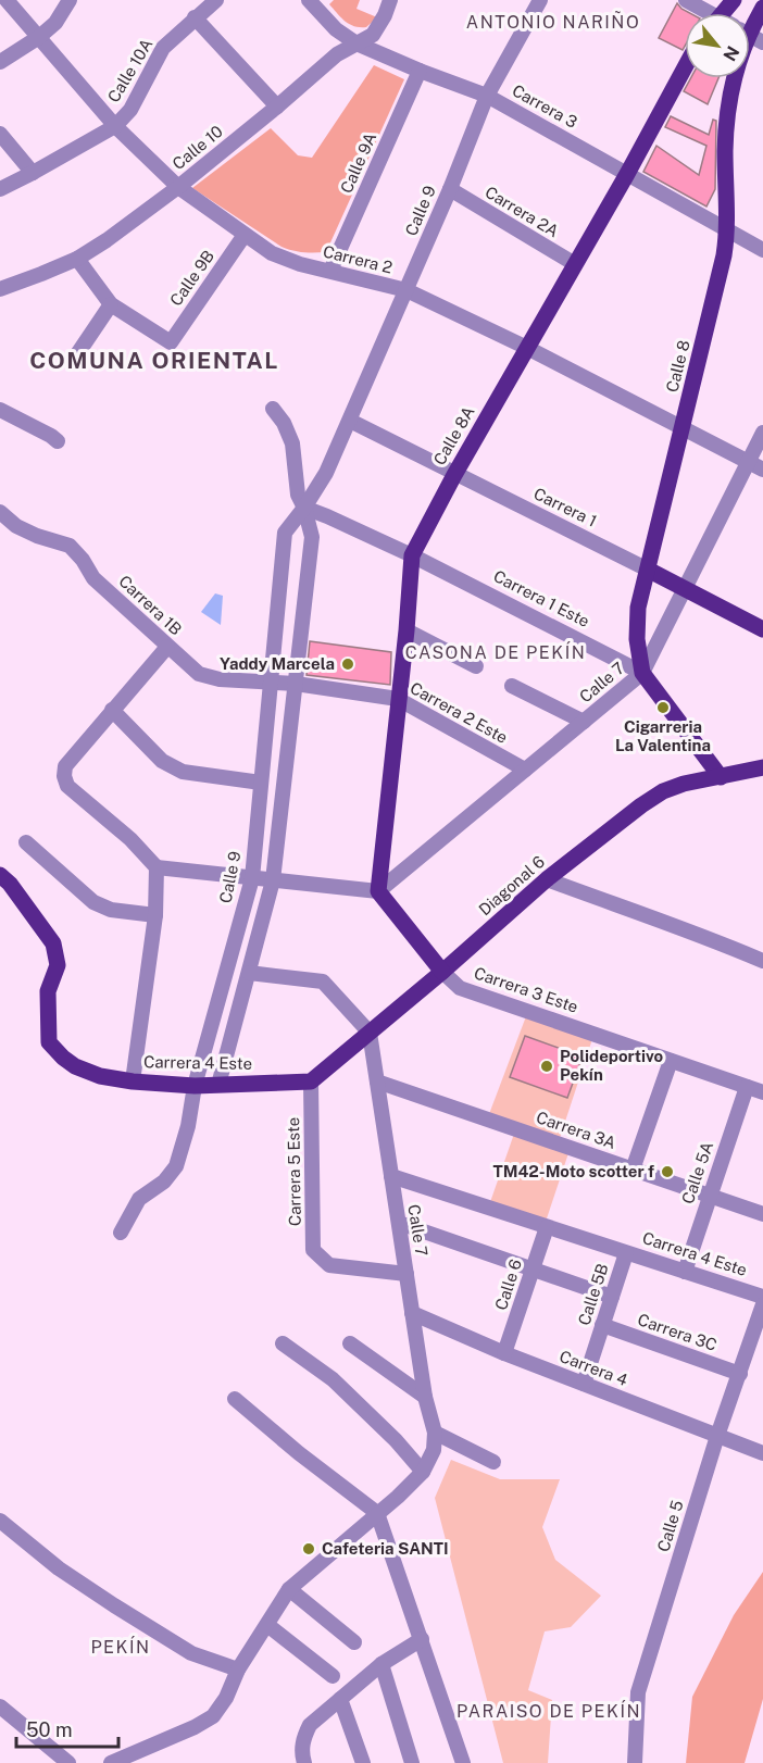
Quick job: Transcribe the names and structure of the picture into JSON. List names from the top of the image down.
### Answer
{
  "streets": {
    "main road": [
      "Calle 8",
      "Calle 8A",
      "Carrera 1",
      "Carrera 1 Este",
      "Diagonal 6",
      "Carrera 3 Este",
      "Carrera 4 Este"
    ],
    "street": [
      "Calle 10A",
      "Carrera 3",
      "Calle 10",
      "Calle 9A",
      "Calle 9",
      "Carrera 2A",
      "Carrera 2",
      "Calle 9B",
      "Carrera 1B",
      "Calle 7",
      "Carrera 2 Este",
      "Carrera 3A",
      "Carrera 5 Este",
      "Calle 5A",
      "Calle 6",
      "Calle 5B",
      "Carrera 3C",
      "Carrera 4",
      "Calle 5"
    ]
  },
  "crossings": [
    ["Calle 10A", "Carrera 2"],
    ["Carrera 3", "Calle 10"],
    ["Carrera 3", "Calle 9A"],
    ["Carrera 3", "Calle 9"],
    ["Carrera 3", "Calle 8"],
    ["Carrera 3", "Calle 8A"],
    ["Calle 10", "Carrera 2"],
    ["Calle 9A", "Carrera 2"],
    ["Calle 9", "Carrera 2A"],
    ["Calle 9", "Carrera 2"],
    ["Calle 9", "Carrera 1"],
    ["Calle 9", "Carrera 1 Este"],
    ["Calle 9", "Carrera 1B"],
    ["Calle 9", "Carrera 4 Este"],
    ["Carrera 2A", "Calle 8A"],
    ["Carrera 2", "Calle 9B"],
    ["Carrera 2", "Calle 8"],
    ["Carrera 2", "Calle 8A"],
    ["Carrera 2", "Calle 7"],
    ["Calle 8", "Carrera 1"],
    ["Calle 8", "Carrera 1 Este"],
    ["Calle 8", "Calle 7"],
    ["Calle 8A", "Carrera 1"],
    ["Calle 8A", "Carrera 1 Este"],
    ["Calle 8A", "Calle 7"],
    ["Calle 8A", "Carrera 2 Este"],
    ["Calle 8A", "Carrera 3 Este"],
    ["Carrera 1", "Calle 7"],
    ["Carrera 1 Este", "Calle 7"],
    ["Carrera 1 Este", "Diagonal 6"],
    ["Carrera 1B", "Carrera 2 Este"],
    ["Calle 7", "Carrera 2 Este"],
    ["Calle 7", "Diagonal 6"],
    ["Calle 7", "Carrera 3 Este"],
    ["Calle 7", "Carrera 4 Este"],
    ["Calle 7", "Carrera 3A"],
    ["Calle 7", "Carrera 5 Este"],
    ["Calle 7", "Carrera 4"],
    ["Diagonal 6", "Carrera 3 Este"],
    ["Diagonal 6", "Carrera 4 Este"],
    ["Diagonal 6", "Carrera 5 Este"],
    ["Carrera 3 Este", "Calle 5A"],
    ["Carrera 4 Este", "Carrera 5 Este"],
    ["Carrera 4 Este", "Calle 5A"],
    ["Carrera 4 Este", "Calle 6"],
    ["Carrera 4 Este", "Calle 5B"],
    ["Carrera 3A", "Calle 5A"],
    ["Calle 6", "Carrera 4"],
    ["Calle 5B", "Carrera 3C"],
    ["Calle 5B", "Carrera 4"],
    ["Carrera 3C", "Calle 5"],
    ["Carrera 4", "Calle 5"]
  ],
  "districts": [
    "ANTONIO NARIÑO",
    "COMUNA ORIENTAL",
    "CASONA DE PEKÍN",
    "PEKÍN",
    "PARAISO DE PEKÍN"
  ],
  "places": [
    "Yaddy Marcela",
    "Cigarreria La Valentina",
    "Polideportivo Pekín",
    "TM42-Moto scotter f",
    "Cafeteria SANTI"
  ],
  "scale_bar": "50 m",
  "north": "bottom right"
}
